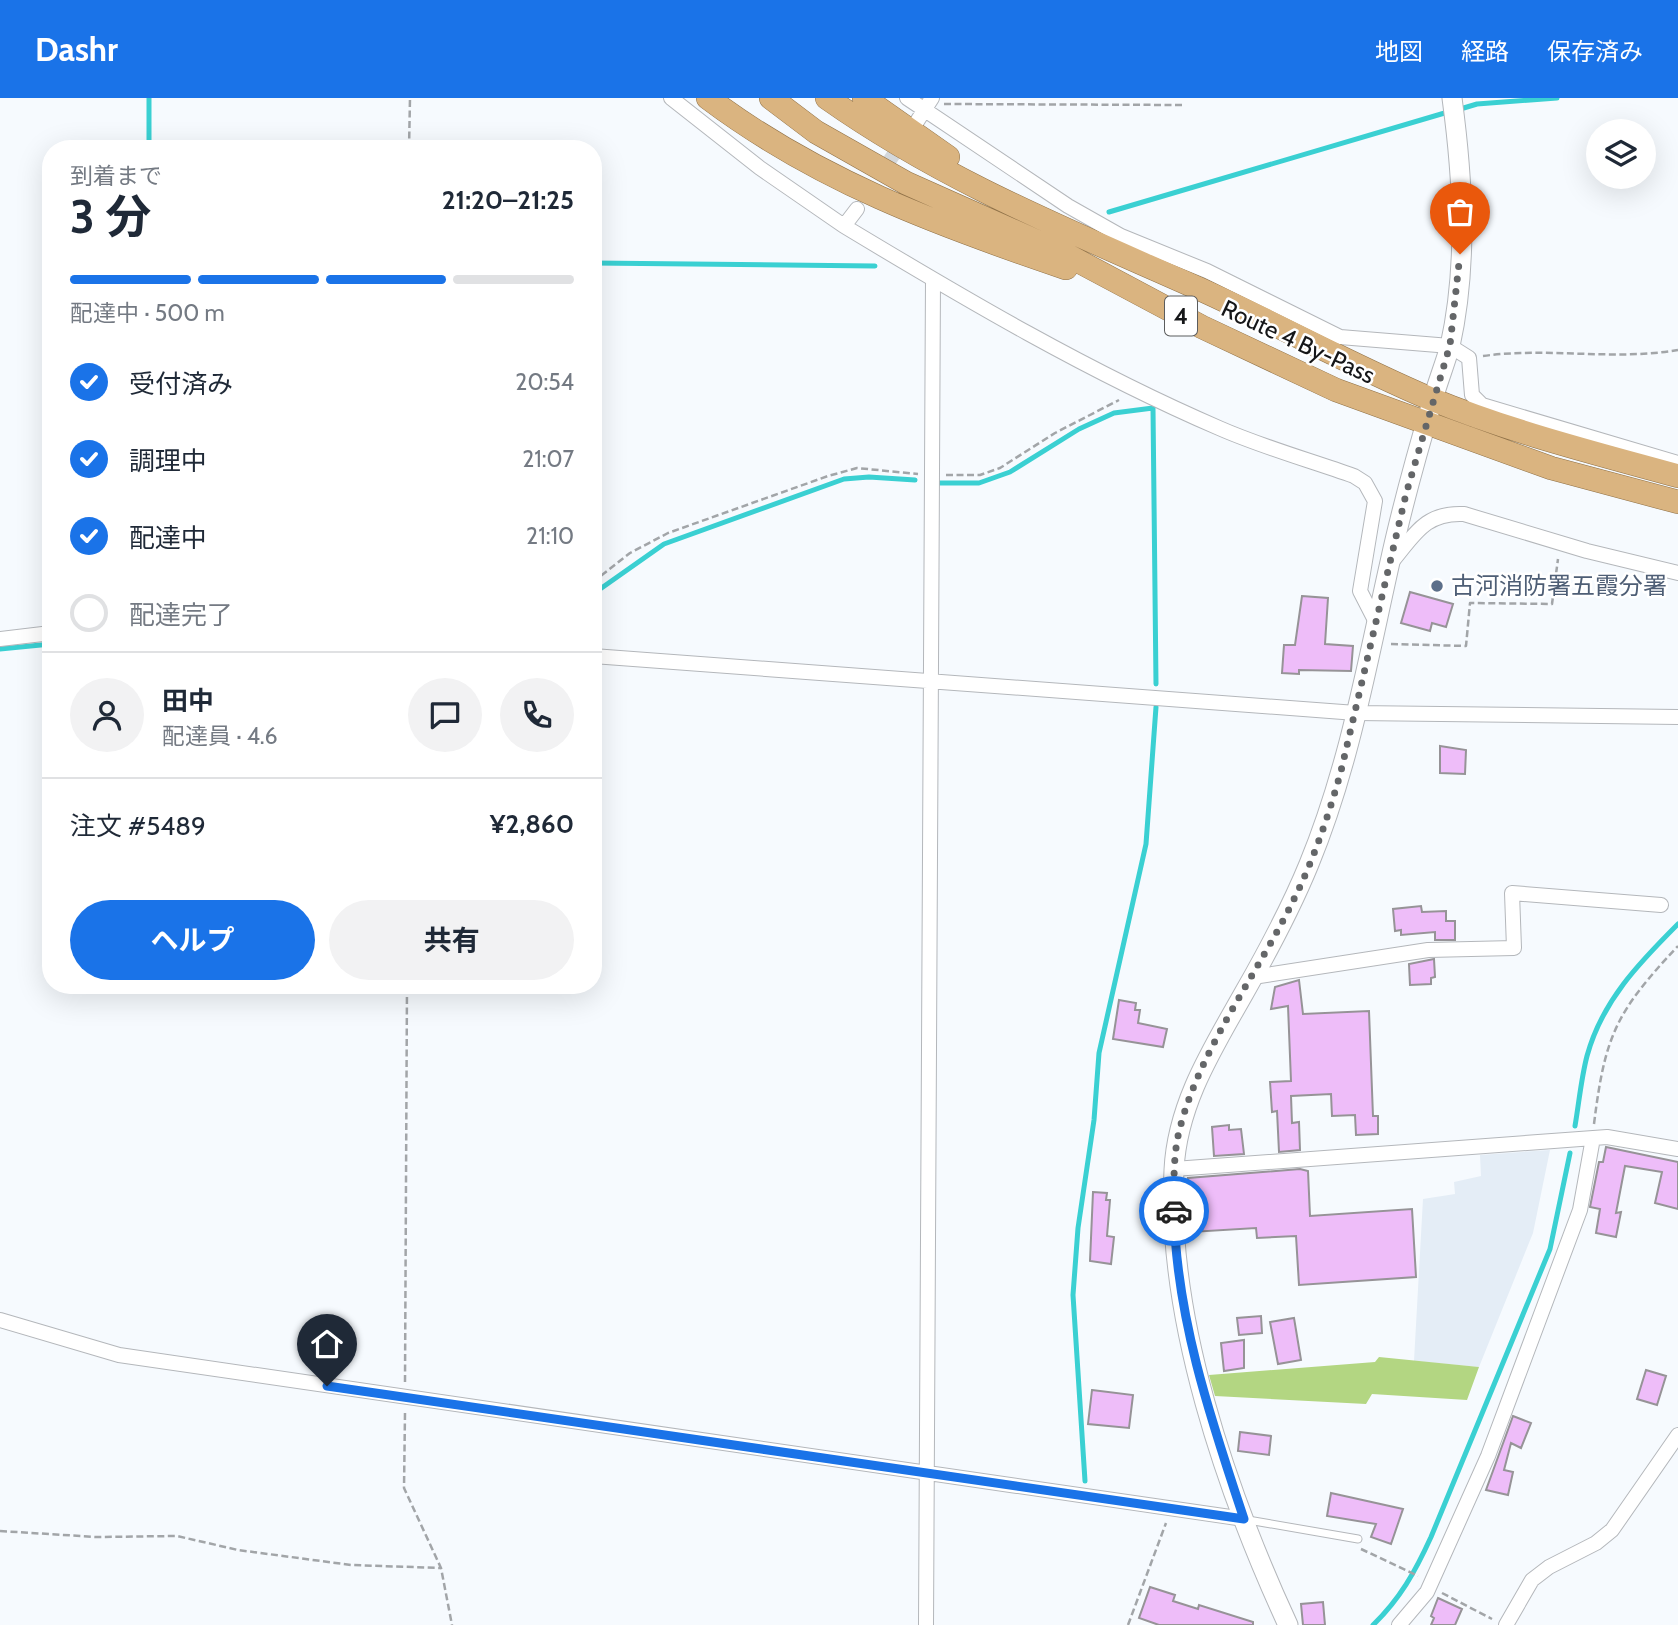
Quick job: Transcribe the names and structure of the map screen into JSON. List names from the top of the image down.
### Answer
{
  "streets": {
    "highway": ["4", "Route 4 By-Pass"]
  },
  "places": ["古河消防署五霞分署"],
  "page": {
    "header": "Dashr",
    "nav": ["地図", "経路", "保存済み"],
    "heading": ["3 分", "到着まで", "21:20–21:25"],
    "panel": [
      "田中",
      "配達員 · 4.6",
      "注文 #5489",
      "¥2,860"
    ],
    "bar": "配達中 · 500 m",
    "list": [
      ["受付済み", "20:54"],
      ["調理中", "21:07"],
      ["配達中", "21:10"],
      "配達完了"
    ],
    "buttons": ["ヘルプ", "共有"]
  }
}
